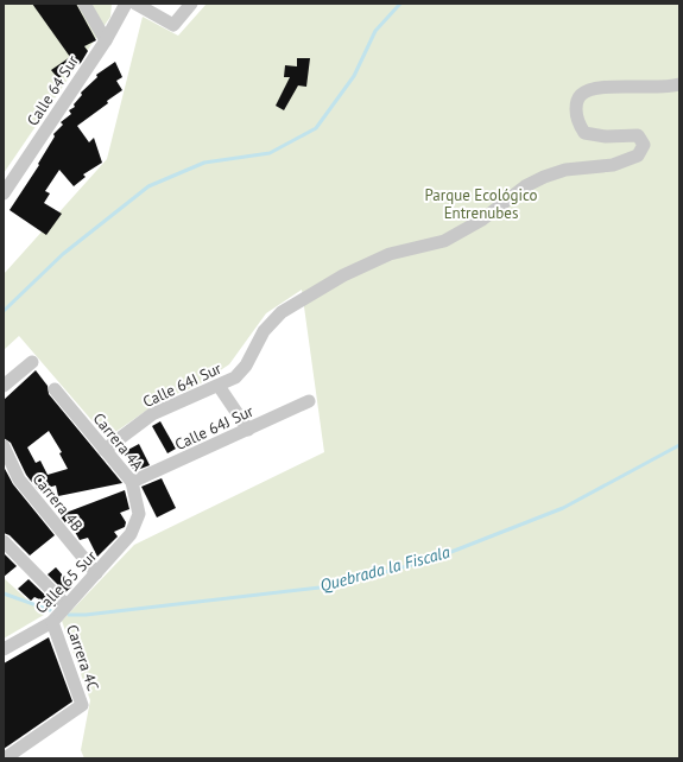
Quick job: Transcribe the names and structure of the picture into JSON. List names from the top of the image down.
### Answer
{
  "streets": {
    "street": [
      "Calle 64 Sur",
      "Calle 64I Sur",
      "Calle 64J Sur",
      "Carrera 4A",
      "Carrera 4B",
      "Calle 65 Sur",
      "Carrera 4C"
    ]
  },
  "crossings": [
    ["Calle 64I Sur", "Carrera 4A"],
    ["Calle 64J Sur", "Carrera 4A"],
    ["Carrera 4A", "Calle 65 Sur"],
    ["Carrera 4B", "Calle 65 Sur"],
    ["Calle 65 Sur", "Carrera 4C"]
  ],
  "water": ["Quebrada la Fiscala"],
  "parks": ["Parque Ecológico Entrenubes"]
}
